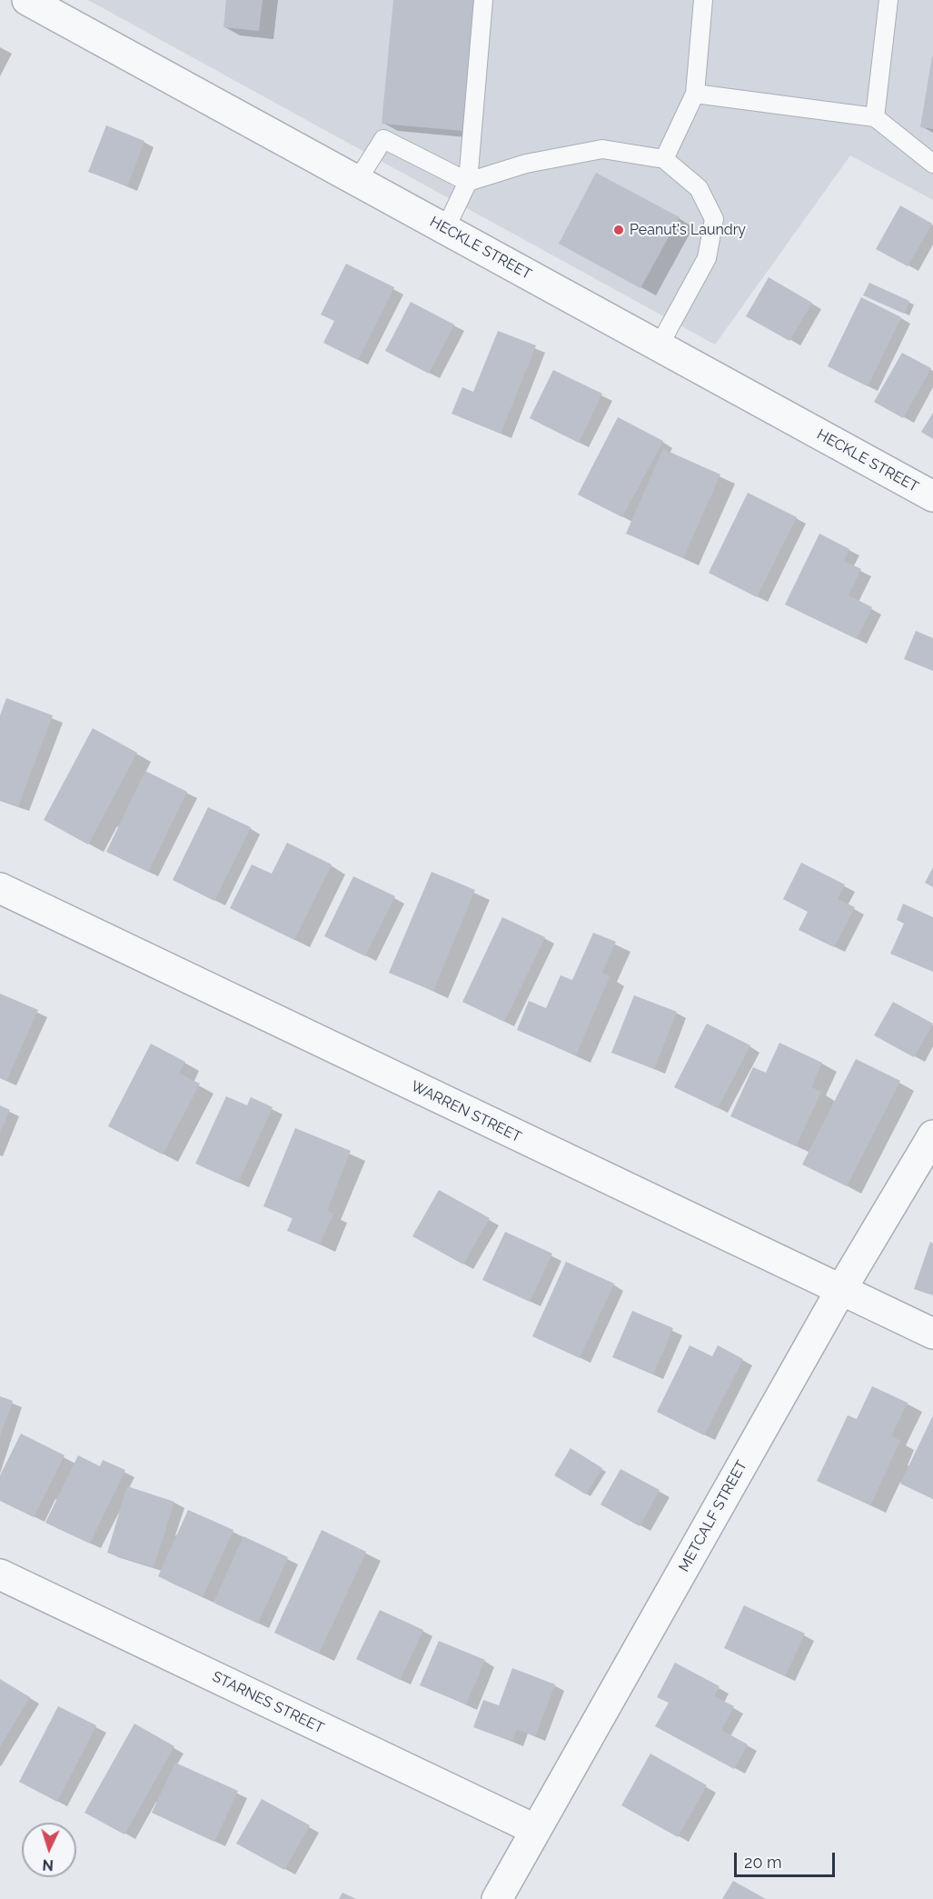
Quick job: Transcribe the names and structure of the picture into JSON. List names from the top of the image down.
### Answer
{
  "streets": {
    "street": [
      "HECKLE STREET",
      "WARREN STREET",
      "METCALF STREET",
      "STARNES STREET"
    ]
  },
  "crossings": [
    ["WARREN STREET", "METCALF STREET"],
    ["METCALF STREET", "STARNES STREET"]
  ],
  "places": ["Peanut's Laundry"],
  "scale_bar": "20 m",
  "north": "bottom"
}
